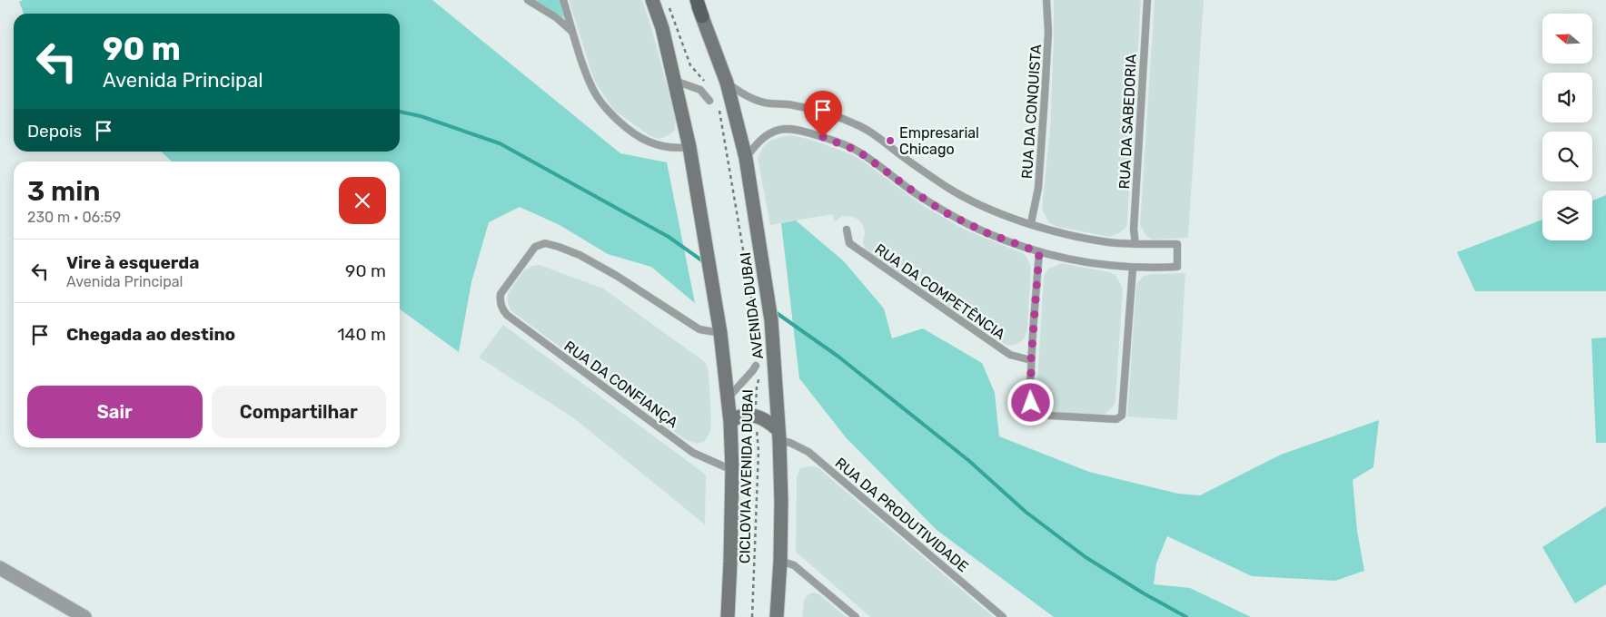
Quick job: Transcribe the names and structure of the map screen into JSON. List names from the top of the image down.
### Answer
{
  "streets": {
    "street": ["AVENIDA DUBAI"],
    "lane": [
      "RUA DA CONQUISTA",
      "RUA DA SABEDORIA",
      "RUA DA COMPETÊNCIA",
      "RUA DA CONFIANÇA",
      "RUA DA PRODUTIVIDADE"
    ],
    "path": ["CICLOVIA AVENIDA DUBAI"]
  },
  "crossings": [
    ["AVENIDA DUBAI", "RUA DA PRODUTIVIDADE"]
  ],
  "places": ["Empresarial Chicago"],
  "north": "left",
  "page": {
    "turn": ["90 m", "Avenida Principal"],
    "then": "Depois",
    "heading": ["3 min", "230 m · 06:59"],
    "list": [
      {
        "name": "Vire à esquerda",
        "note": "Avenida Principal",
        "value": "90 m"
      },
      {
        "name": "Chegada ao destino",
        "value": "140 m"
      }
    ],
    "buttons": ["Sair", "Compartilhar"]
  }
}
